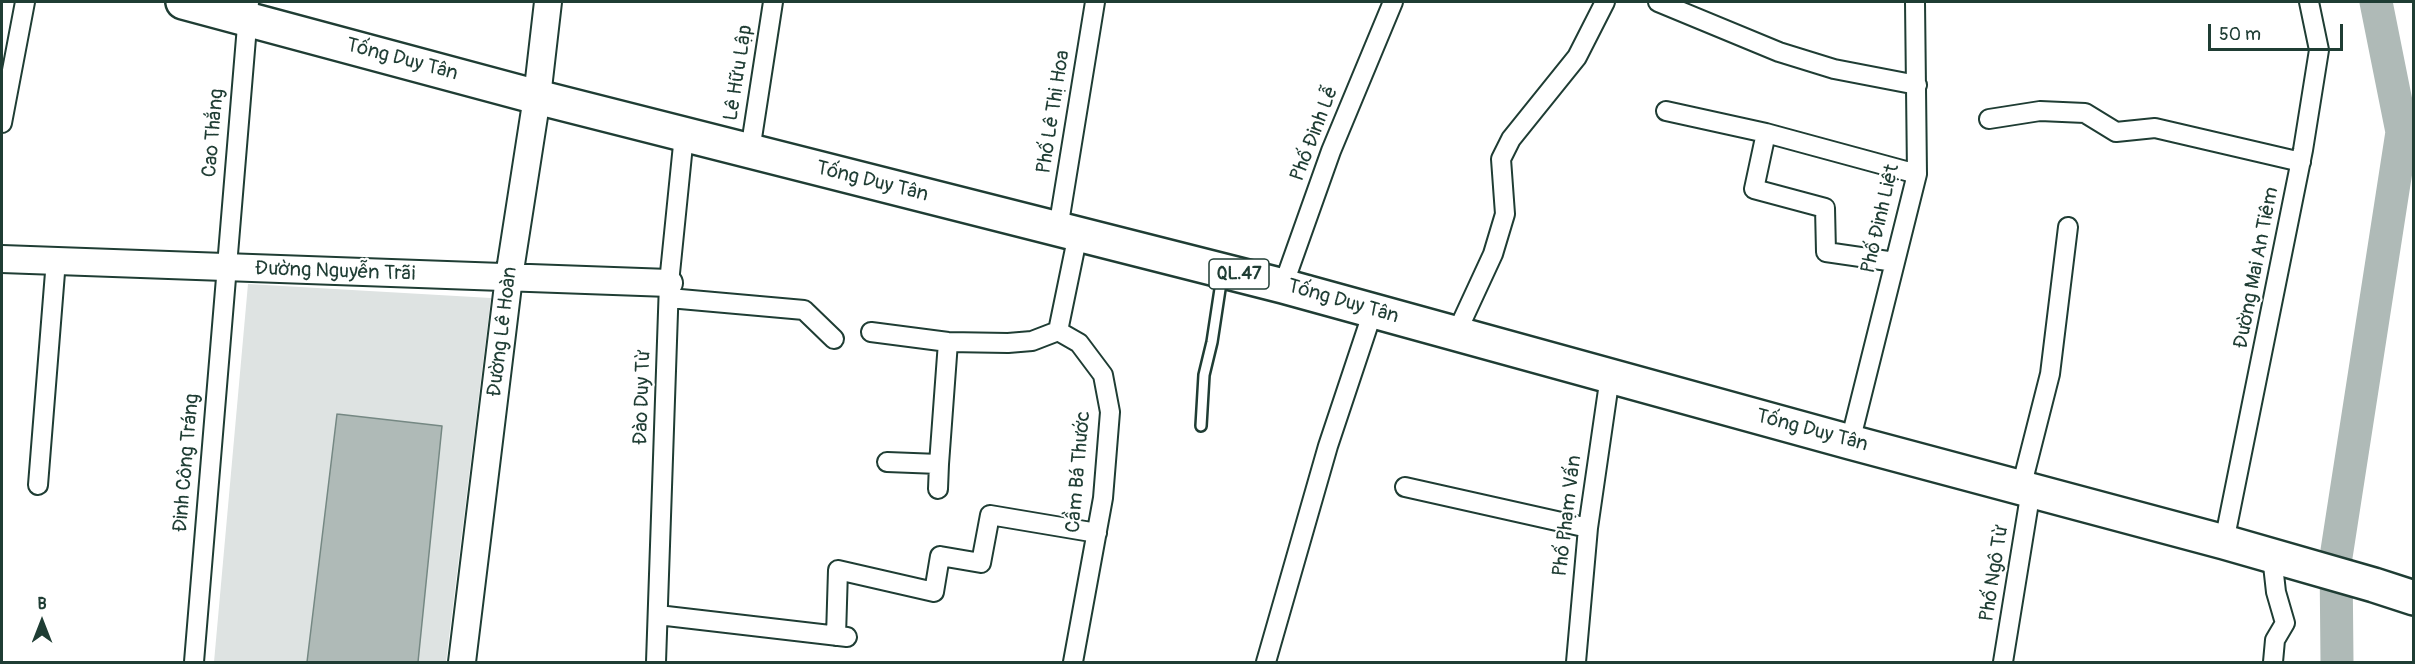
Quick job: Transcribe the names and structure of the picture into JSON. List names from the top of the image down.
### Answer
{
  "streets": {
    "highway": ["Tống Duy Tân", "QL.47"],
    "street": [
      "Lê Hữu Lập",
      "Phố Lê Thị Hoa",
      "Cao Thắng",
      "Phố Đinh Lễ",
      "Phố Đinh Liệt",
      "Đường Mai An Tiêm",
      "Đường Nguyễn Trãi",
      "Đường Lê Hoàn",
      "Đào Duy Từ",
      "Đinh Công Tráng",
      "Cầm Bá Thước",
      "Phố Phạm Vấn",
      "Phố Ngô Từ"
    ]
  },
  "crossings": [
    ["Tống Duy Tân", "Lê Hữu Lập"],
    ["Tống Duy Tân", "Phố Lê Thị Hoa"],
    ["Tống Duy Tân", "Cao Thắng"],
    ["Tống Duy Tân", "Phố Đinh Lễ"],
    ["Tống Duy Tân", "Phố Đinh Liệt"],
    ["Tống Duy Tân", "Đường Mai An Tiêm"],
    ["Tống Duy Tân", "QL.47"],
    ["Tống Duy Tân", "Đường Lê Hoàn"],
    ["Tống Duy Tân", "Đào Duy Từ"],
    ["Tống Duy Tân", "Phố Phạm Vấn"],
    ["Tống Duy Tân", "Phố Ngô Từ"],
    ["Cao Thắng", "Đường Nguyễn Trãi"],
    ["Cao Thắng", "Đinh Công Tráng"],
    ["Đường Nguyễn Trãi", "Đường Lê Hoàn"],
    ["Đường Nguyễn Trãi", "Đào Duy Từ"],
    ["Đường Nguyễn Trãi", "Đinh Công Tráng"]
  ],
  "scale_bar": "50 m",
  "north": "top"
}
